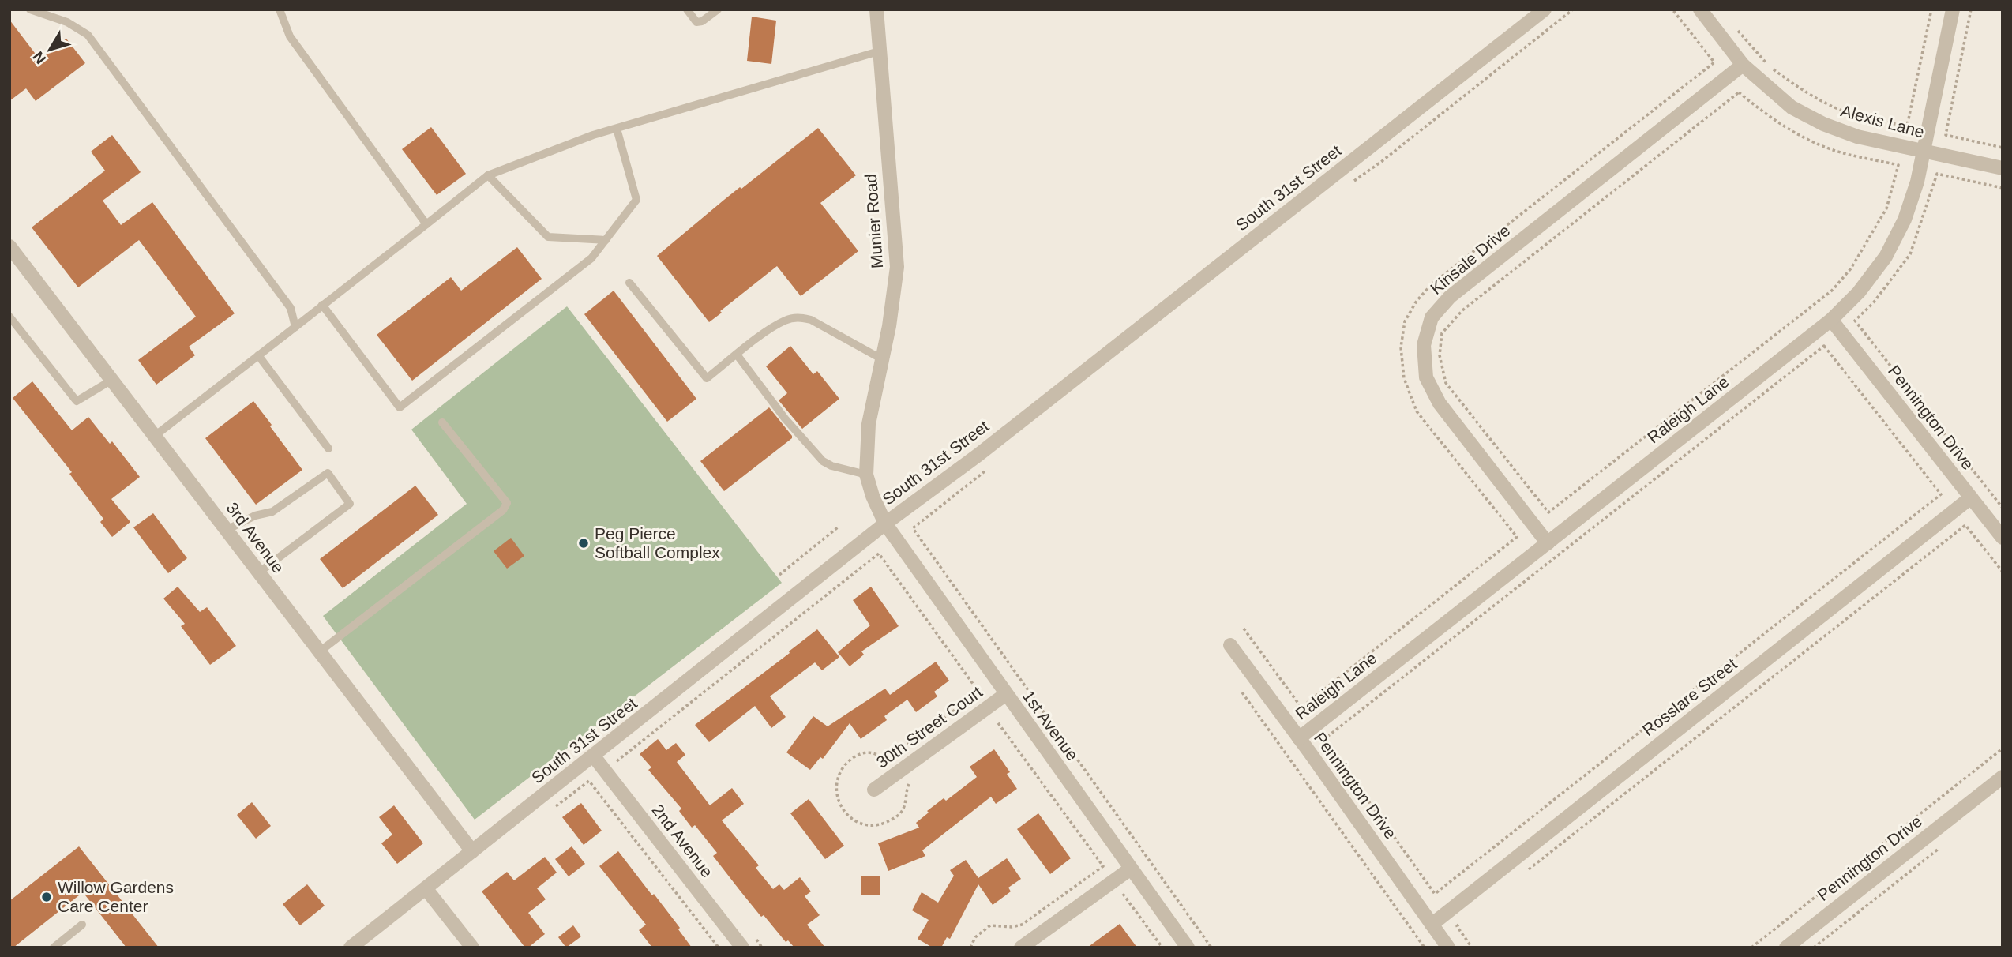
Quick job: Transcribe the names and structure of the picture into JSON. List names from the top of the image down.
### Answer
{
  "streets": {
    "street": [
      "Alexis Lane",
      "South 31st Street",
      "Munier Road",
      "Kinsale Drive",
      "Raleigh Lane",
      "Pennington Drive",
      "3rd Avenue",
      "Rosslare Street",
      "1st Avenue",
      "30th Street Court",
      "2nd Avenue"
    ]
  },
  "crossings": [
    ["Alexis Lane", "Kinsale Drive"],
    ["Alexis Lane", "Raleigh Lane"],
    ["South 31st Street", "Munier Road"],
    ["South 31st Street", "3rd Avenue"],
    ["South 31st Street", "1st Avenue"],
    ["South 31st Street", "2nd Avenue"],
    ["Munier Road", "1st Avenue"],
    ["Kinsale Drive", "Raleigh Lane"],
    ["Raleigh Lane", "Pennington Drive"],
    ["Pennington Drive", "Rosslare Street"],
    ["1st Avenue", "30th Street Court"]
  ],
  "places": ["Peg Pierce Softball Complex", "Willow Gardens Care Center"],
  "north": "bottom left"
}
